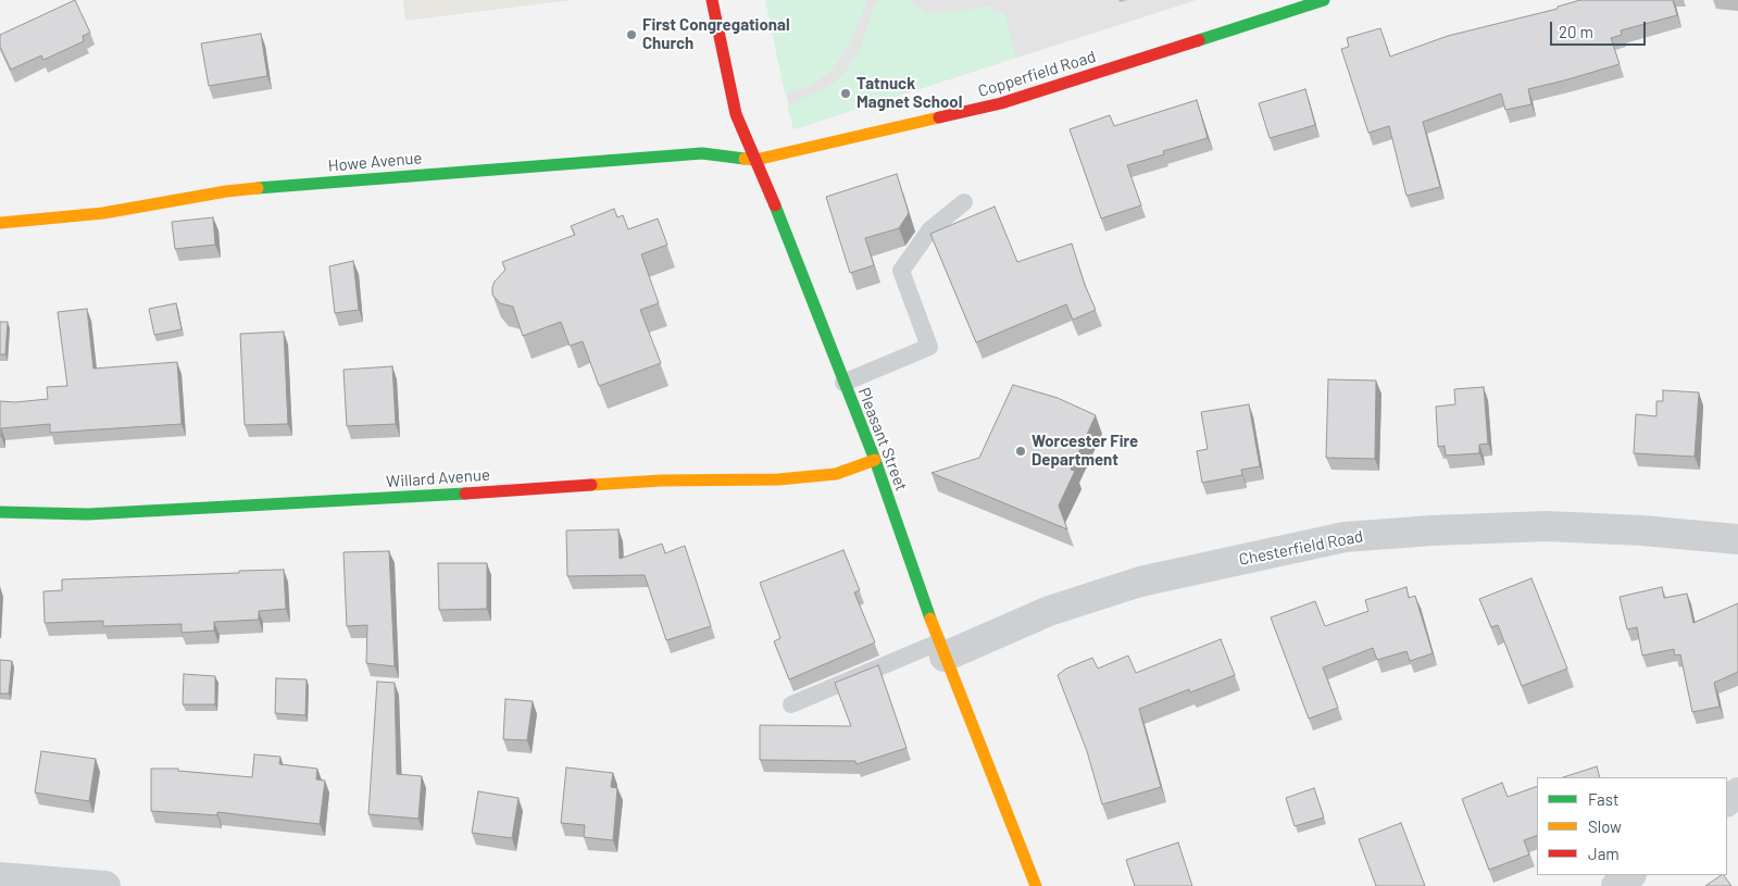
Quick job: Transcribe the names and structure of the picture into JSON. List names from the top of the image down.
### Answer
{
  "streets": {
    "street": [
      "Copperfield Road",
      "Howe Avenue",
      "Pleasant Street",
      "Willard Avenue",
      "Chesterfield Road"
    ]
  },
  "crossings": [
    ["Copperfield Road", "Howe Avenue"],
    ["Copperfield Road", "Pleasant Street"],
    ["Howe Avenue", "Pleasant Street"],
    ["Pleasant Street", "Willard Avenue"],
    ["Pleasant Street", "Chesterfield Road"]
  ],
  "places": ["First Congregational Church", "Tatnuck Magnet School", "Worcester Fire Department"],
  "legend": ["Fast", "Slow", "Jam"],
  "scale_bar": "20 m"
}
